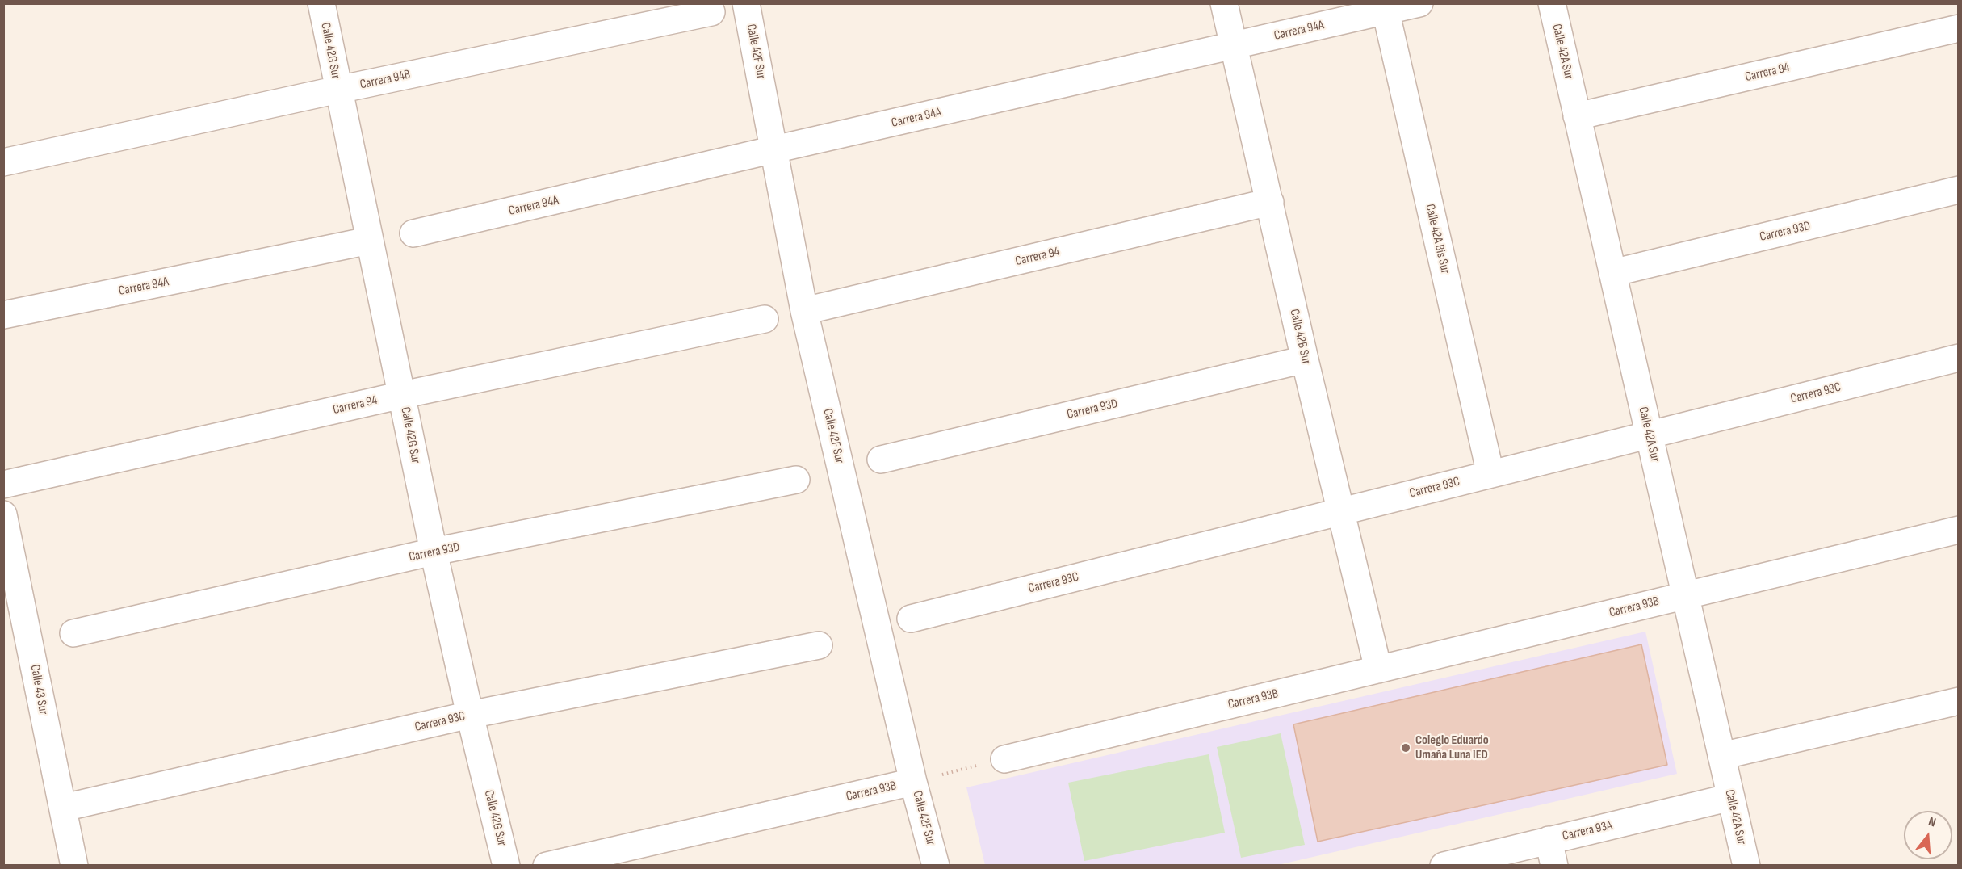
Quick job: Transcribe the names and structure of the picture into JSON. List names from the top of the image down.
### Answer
{
  "streets": {
    "street": [
      "Carrera 94A",
      "Calle 42G Sur",
      "Calle 42F Sur",
      "Calle 42A Sur",
      "Carrera 94",
      "Carrera 94B",
      "Carrera 93D",
      "Calle 42A Bis Sur",
      "Calle 42B Sur",
      "Carrera 93C",
      "Carrera 93B",
      "Calle 43 Sur",
      "Carrera 93A"
    ]
  },
  "crossings": [
    ["Carrera 94A", "Calle 42G Sur"],
    ["Carrera 94A", "Calle 42F Sur"],
    ["Carrera 94A", "Calle 42A Bis Sur"],
    ["Carrera 94A", "Calle 42B Sur"],
    ["Calle 42G Sur", "Carrera 94"],
    ["Calle 42G Sur", "Carrera 94B"],
    ["Calle 42G Sur", "Carrera 93D"],
    ["Calle 42G Sur", "Carrera 93C"],
    ["Calle 42F Sur", "Carrera 94"],
    ["Calle 42F Sur", "Carrera 93B"],
    ["Calle 42A Sur", "Carrera 94"],
    ["Calle 42A Sur", "Carrera 93D"],
    ["Calle 42A Sur", "Carrera 93C"],
    ["Calle 42A Sur", "Carrera 93B"],
    ["Calle 42A Sur", "Carrera 93A"],
    ["Carrera 94", "Calle 42B Sur"],
    ["Carrera 93D", "Calle 42B Sur"],
    ["Calle 42A Bis Sur", "Carrera 93C"],
    ["Calle 42B Sur", "Carrera 93C"],
    ["Calle 42B Sur", "Carrera 93B"],
    ["Carrera 93C", "Calle 43 Sur"]
  ],
  "places": ["Colegio Eduardo Umaña Luna IED"],
  "north": "top"
}
